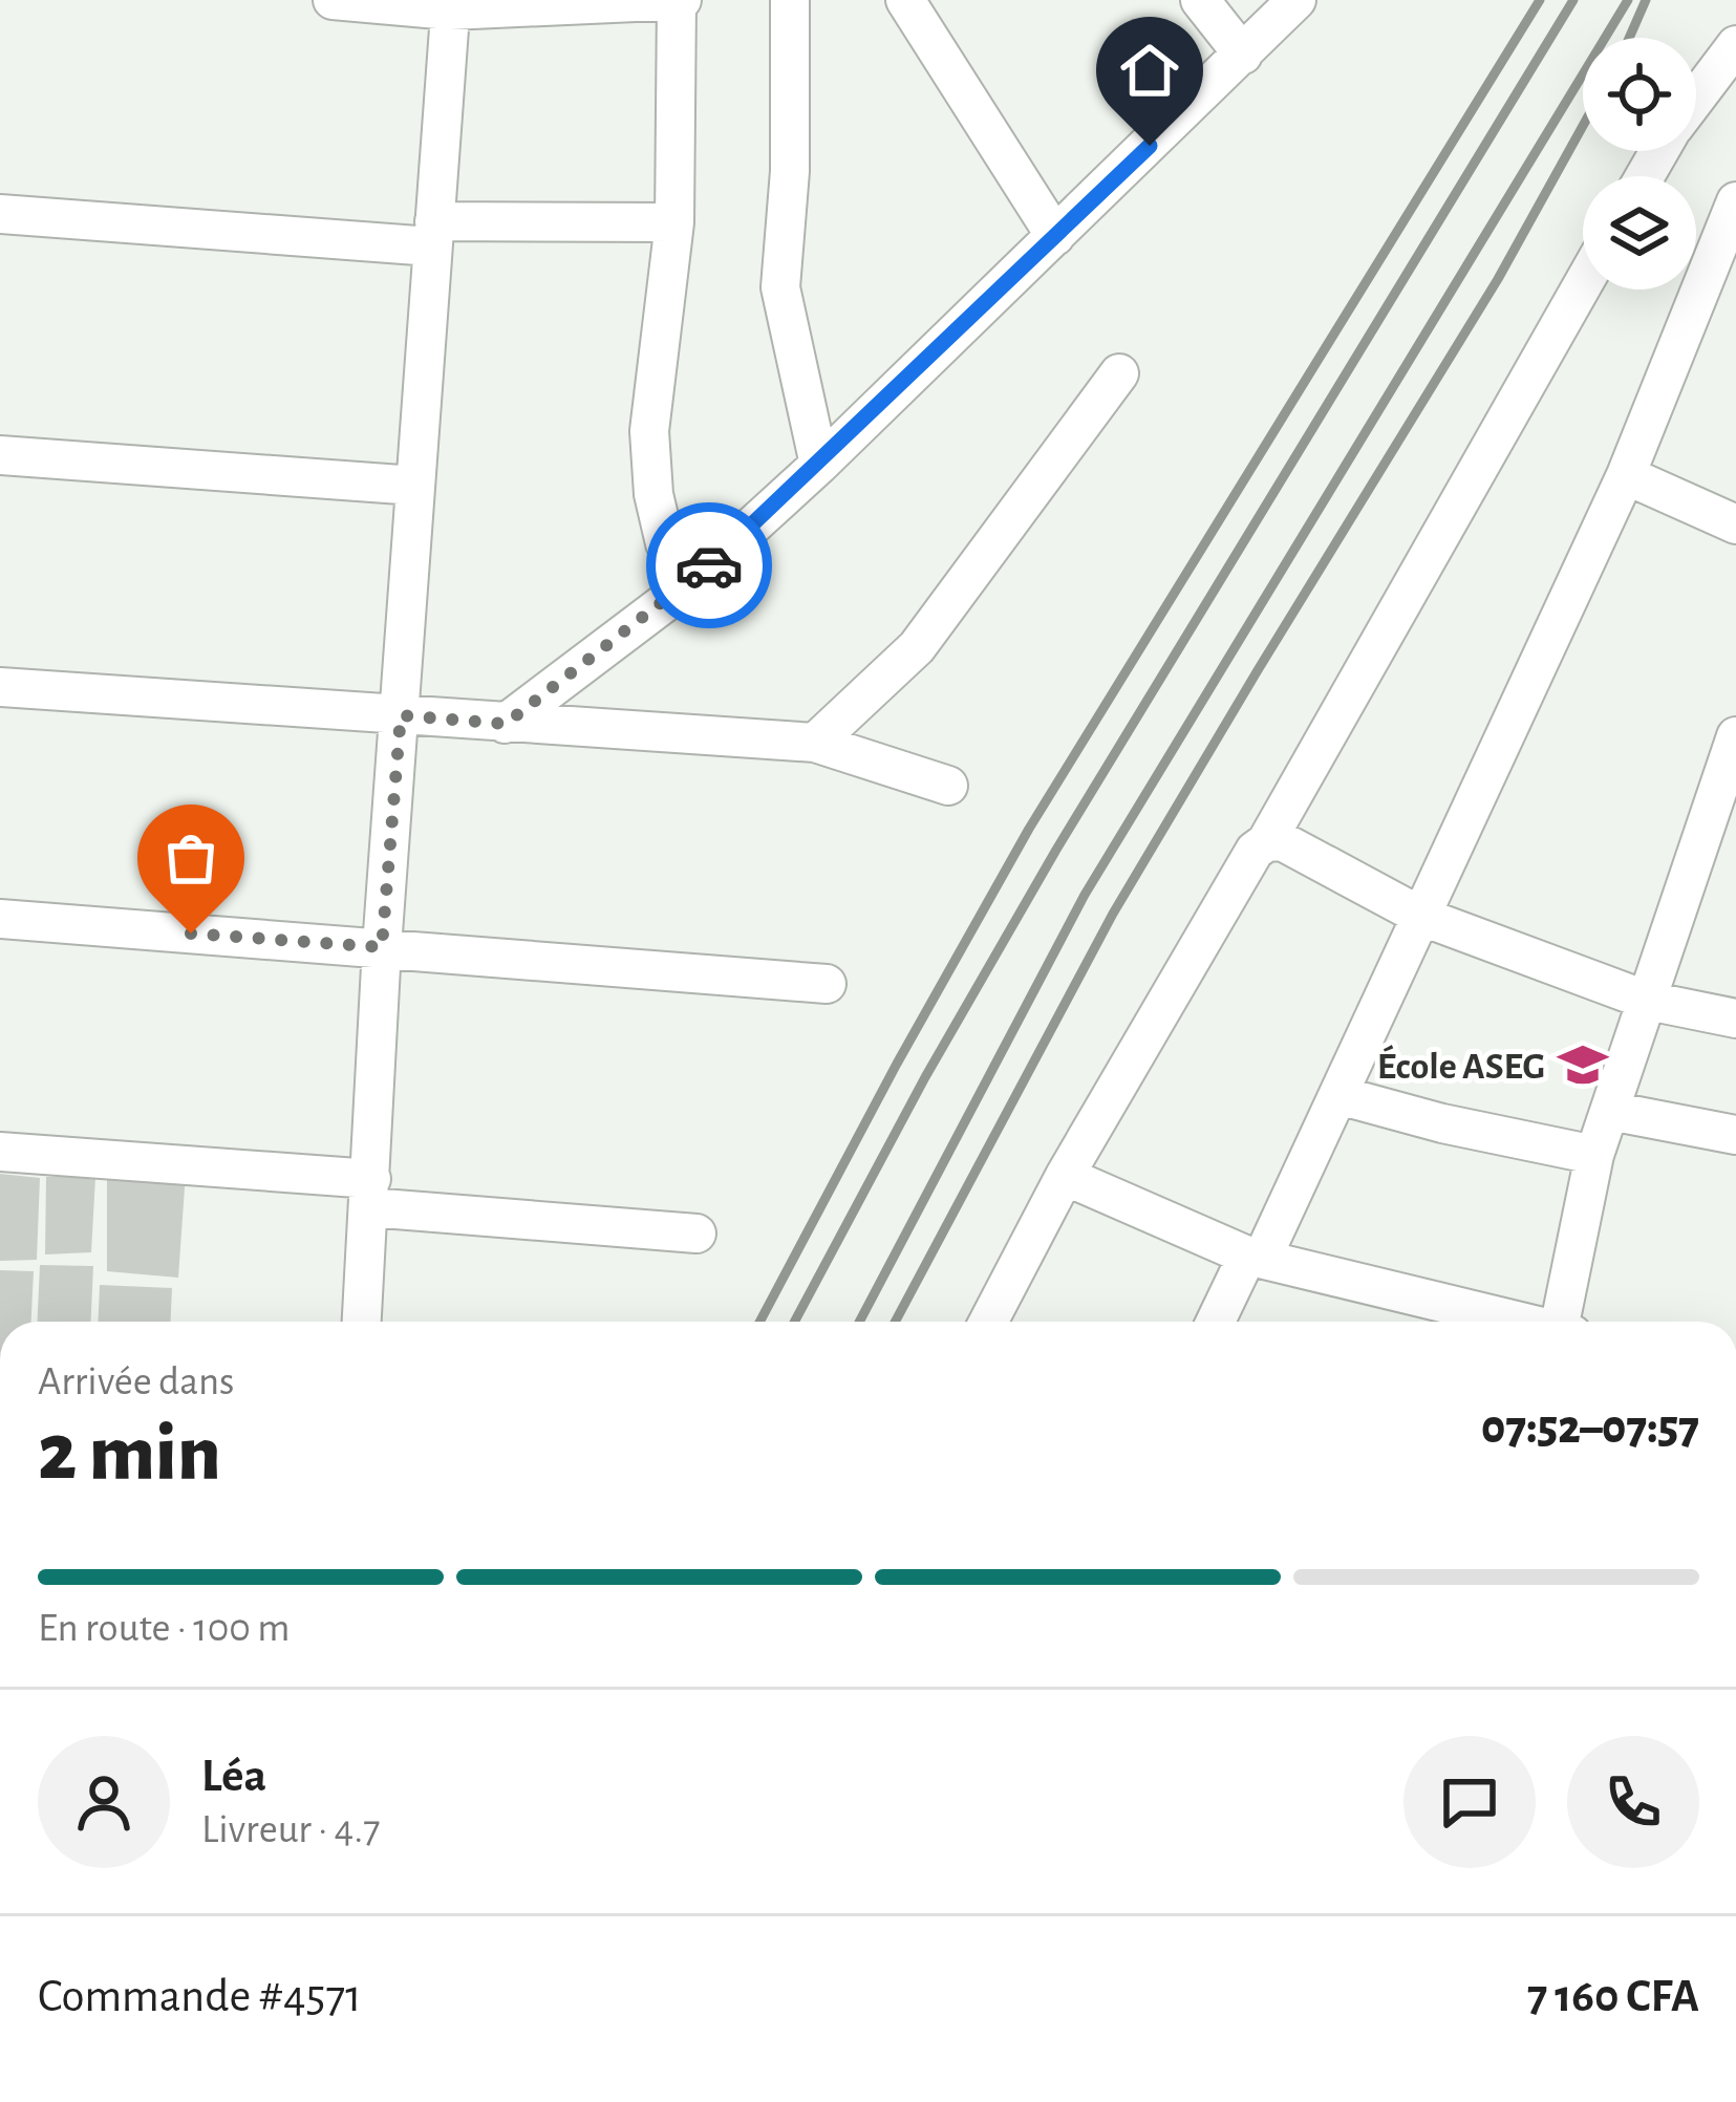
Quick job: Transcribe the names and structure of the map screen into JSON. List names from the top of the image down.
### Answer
{
  "places": {
    "school or university": ["École ASEG"]
  },
  "page": {
    "heading": ["2 min", "Arrivée dans", "07:52–07:57"],
    "panel": [
      "Léa",
      "Livreur · 4.7",
      "Commande #4571",
      "7 160 CFA"
    ],
    "bar": "En route · 100 m"
  }
}
